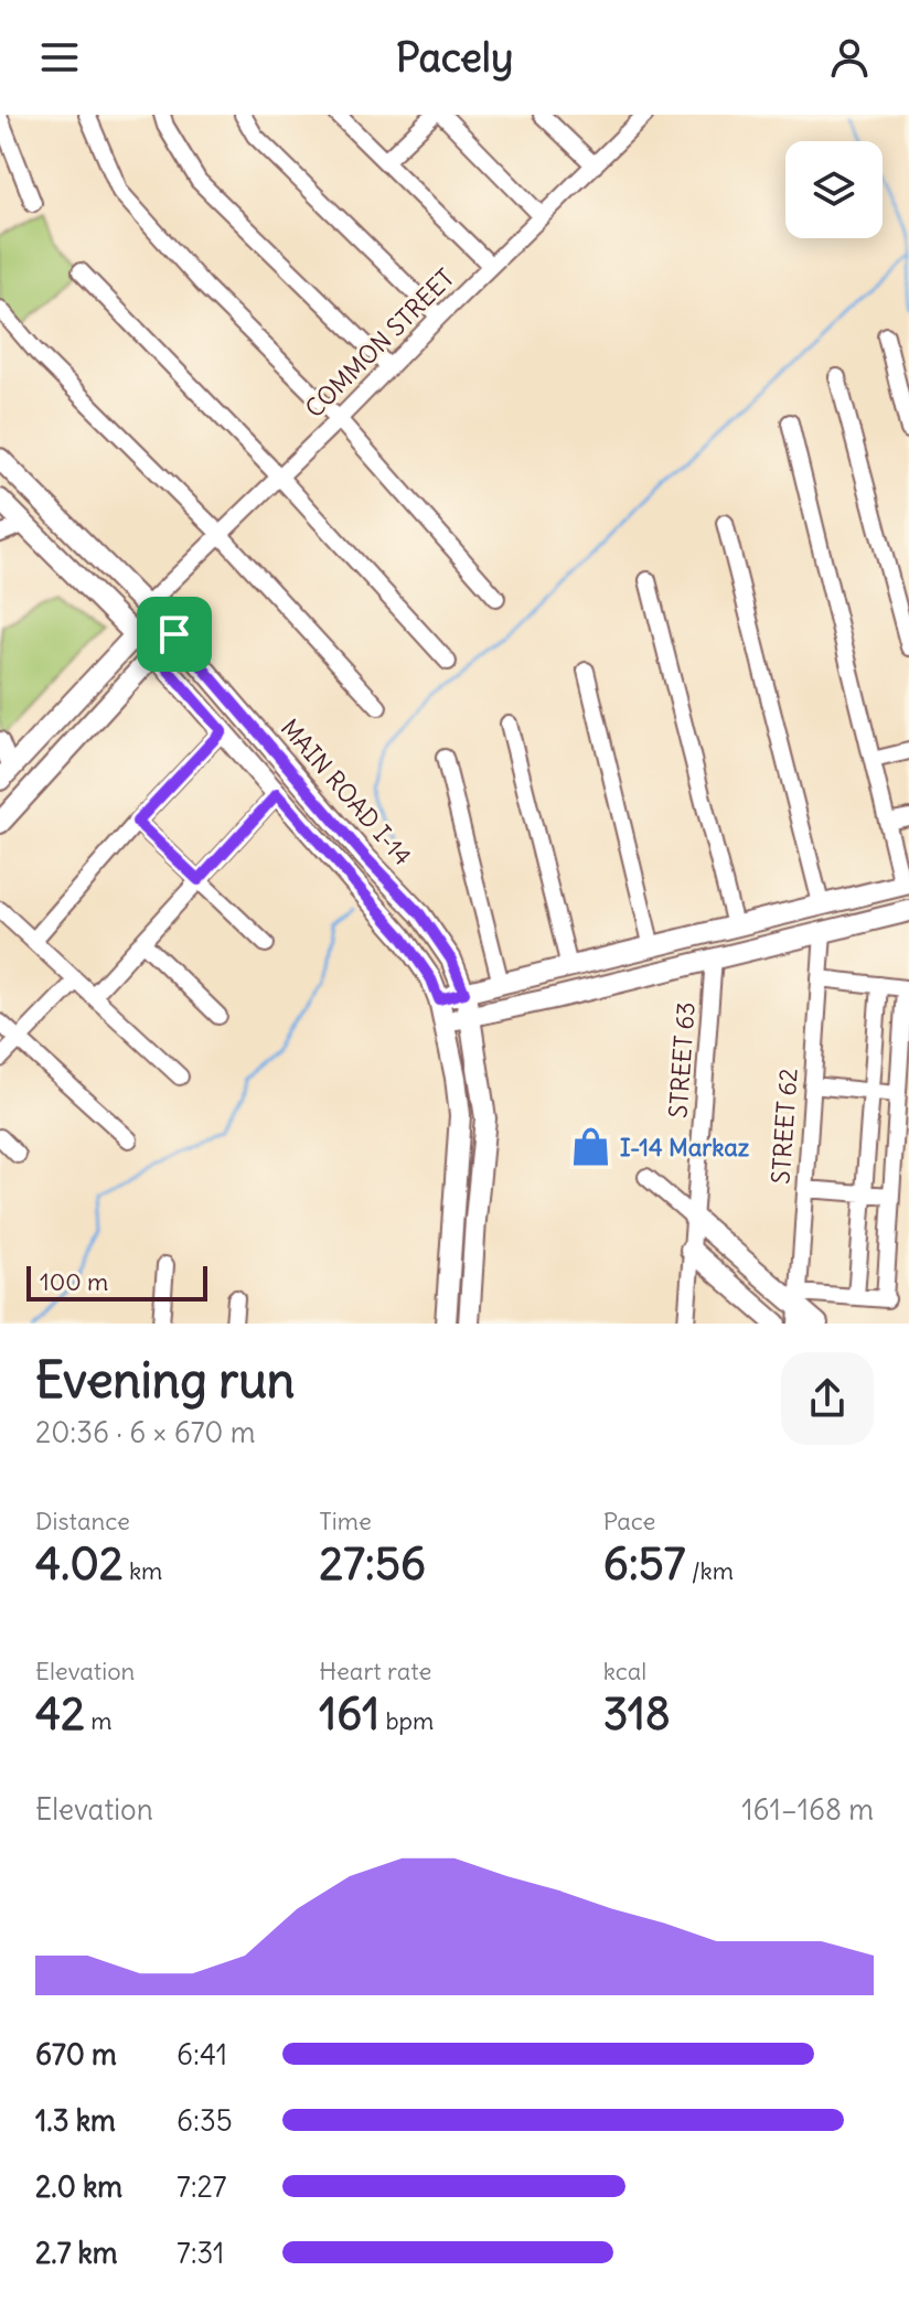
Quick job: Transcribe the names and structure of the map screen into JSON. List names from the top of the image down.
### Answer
{
  "streets": {
    "main road": ["MAIN ROAD I-14"],
    "street": ["COMMON STREET", "STREET 63", "STREET 62"]
  },
  "crossings": [
    ["COMMON STREET", "MAIN ROAD I-14"]
  ],
  "places": {
    "shop": ["I-14 Markaz"]
  },
  "scale_bar": "100 m",
  "page": {
    "header": "Pacely",
    "scale": "100 m",
    "heading": ["Evening run", "20:36 · 6 × 670 m"],
    "stats": [
      ["Distance", "4.02 km"],
      ["Time", "27:56"],
      ["Pace", "6:57 /km"],
      ["Elevation", "42 m"],
      ["Heart rate", "161 bpm"],
      ["kcal", "318"]
    ],
    "chart": ["Elevation", "161–168 m"],
    "list": [
      {
        "name": "670 m",
        "note": "6:41"
      },
      {
        "name": "1.3 km",
        "note": "6:35"
      },
      {
        "name": "2.0 km",
        "note": "7:27"
      },
      {
        "name": "2.7 km",
        "note": "7:31"
      }
    ]
  }
}
